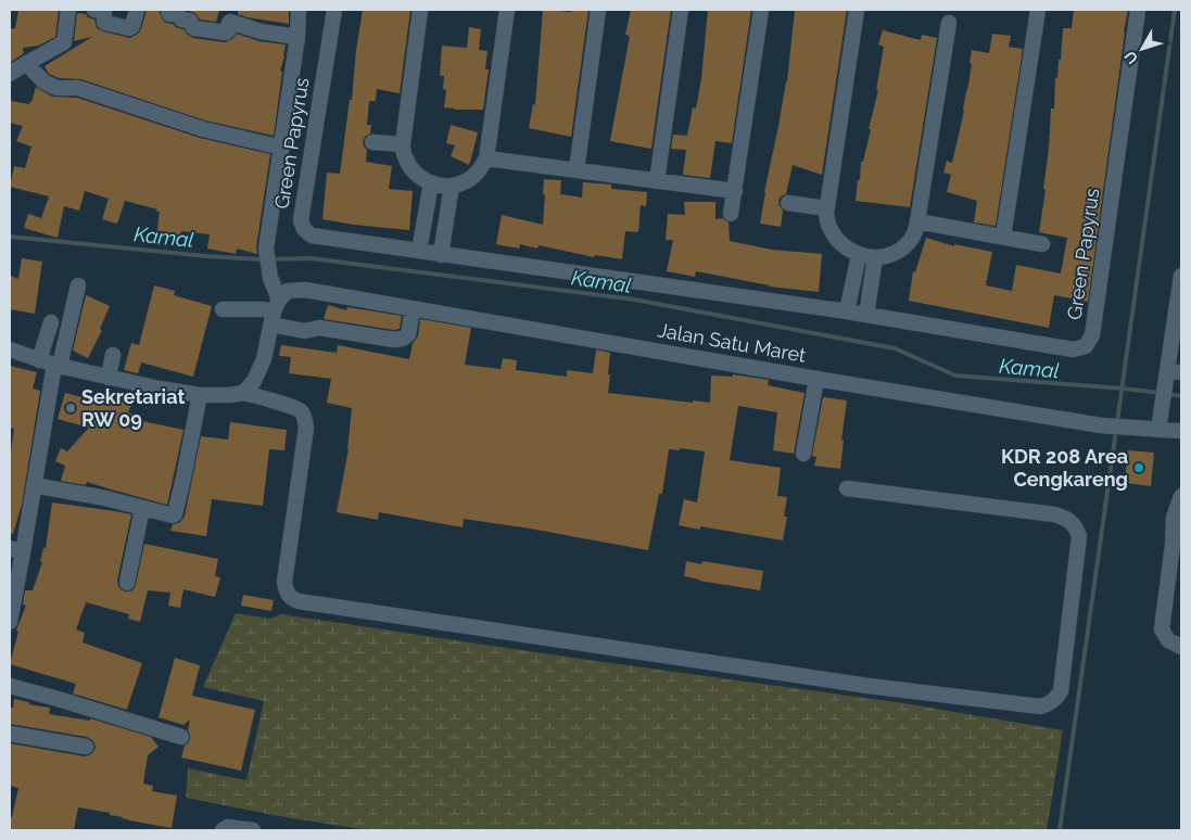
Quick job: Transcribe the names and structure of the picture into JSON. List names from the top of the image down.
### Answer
{
  "streets": {
    "street": ["Green Papyrus", "Jalan Satu Maret"]
  },
  "water": ["Kamal"],
  "places": ["Sekretariat RW 09", "KDR 208 Area Cengkareng"],
  "north": "bottom left"
}
